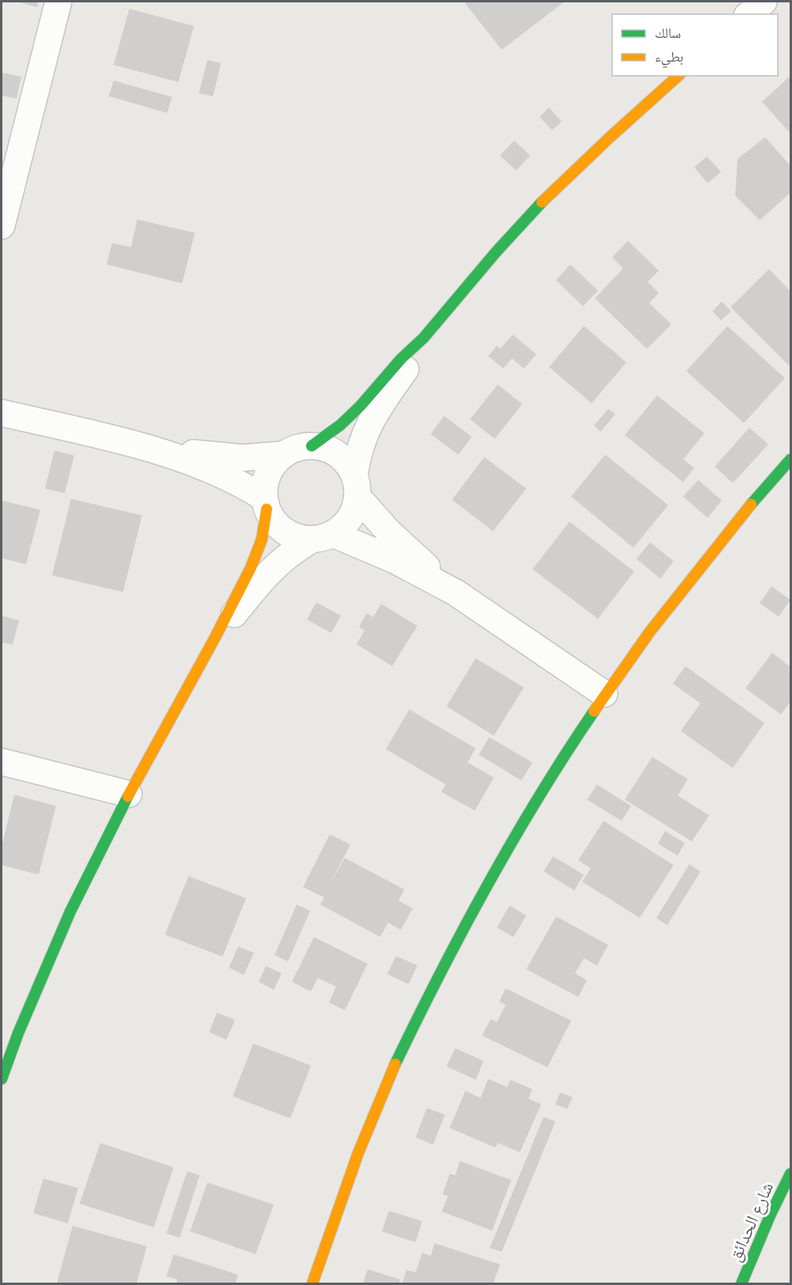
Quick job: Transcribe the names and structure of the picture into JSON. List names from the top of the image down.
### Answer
{
  "streets": {
    "street": ["شارع الحدائق"]
  },
  "legend": ["سالك", "بطيء"]
}
